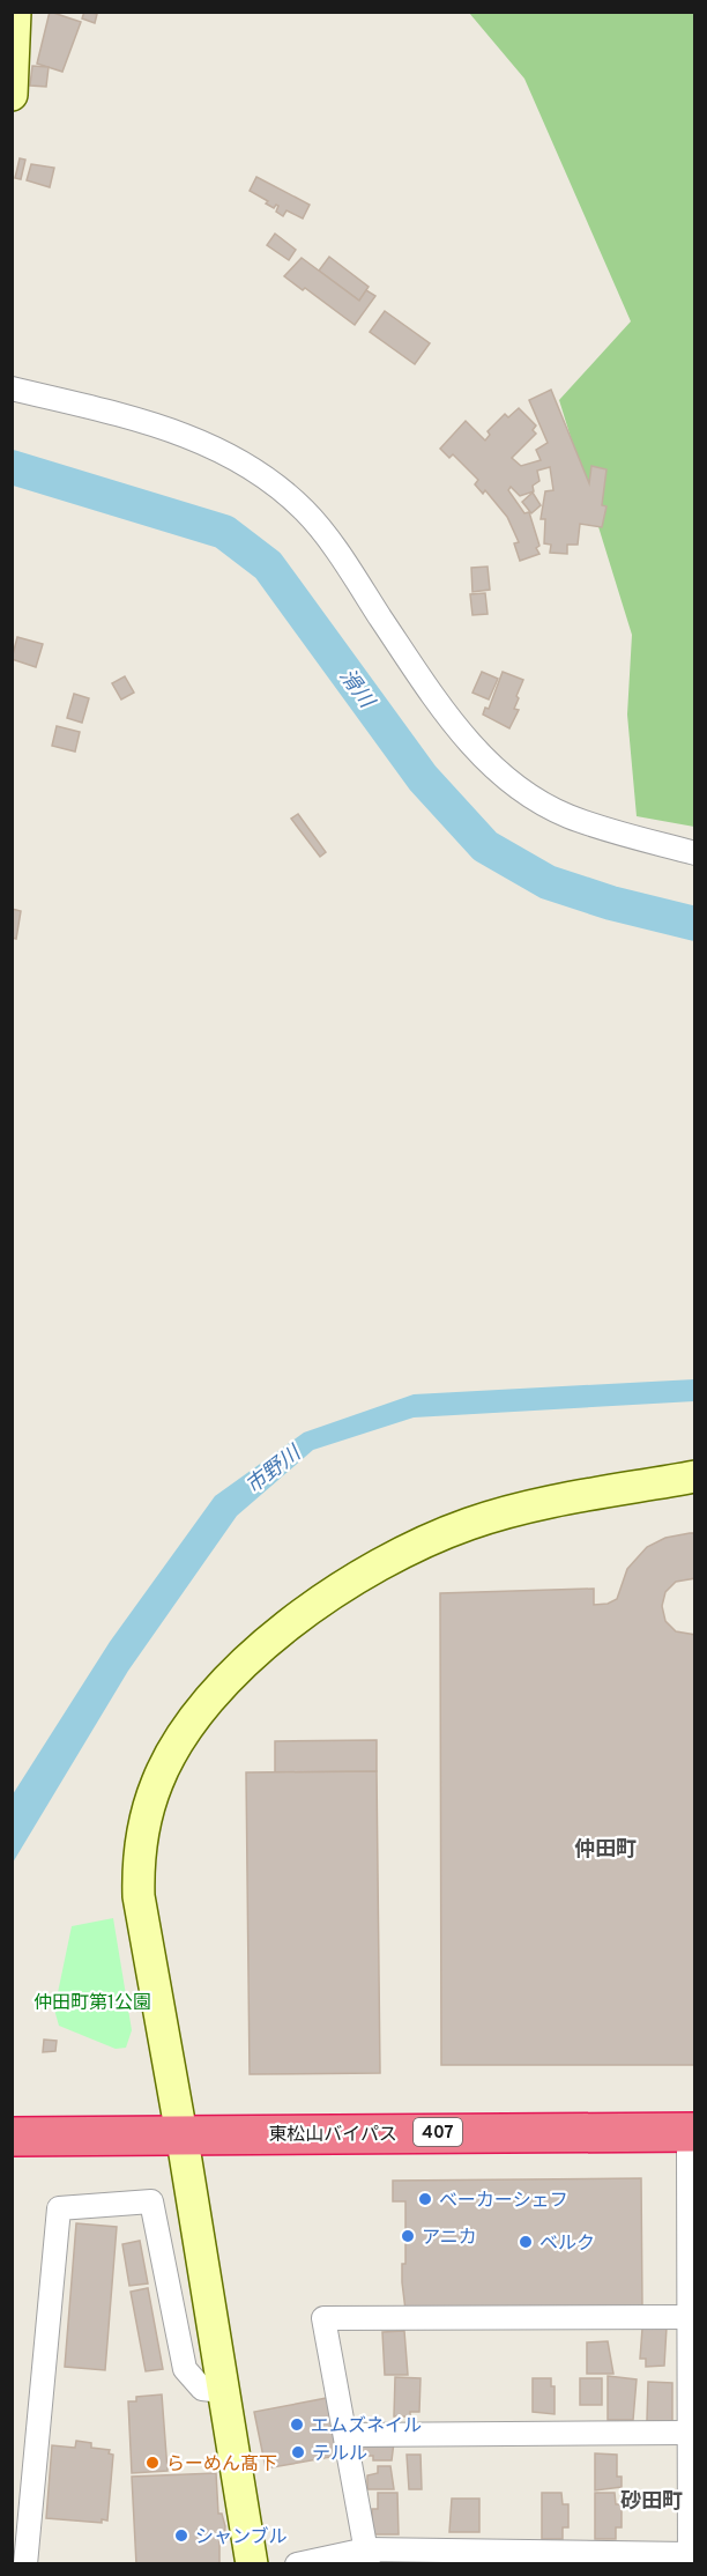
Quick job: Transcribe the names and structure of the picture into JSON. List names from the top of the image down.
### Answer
{
  "streets": {
    "highway": ["407", "東松山バイパス"]
  },
  "districts": ["仲田町", "砂田町"],
  "water": ["滑川", "市野川"],
  "parks": ["仲田町第1公園"],
  "places": [
    "ベーカーシェフ",
    "アニカ",
    "ベルク",
    "エムズネイル",
    "テルル",
    "らーめん髙下",
    "シャンブル"
  ]
}
